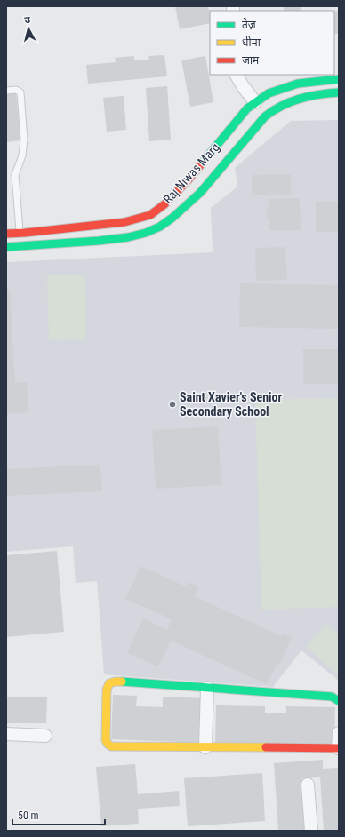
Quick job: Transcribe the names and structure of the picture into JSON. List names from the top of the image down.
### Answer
{
  "streets": {
    "street": ["Raj Niwas Marg"]
  },
  "places": ["Saint Xavier's Senior Secondary School"],
  "legend": ["तेज़", "धीमा", "जाम"],
  "scale_bar": "50 m",
  "north": "top"
}
